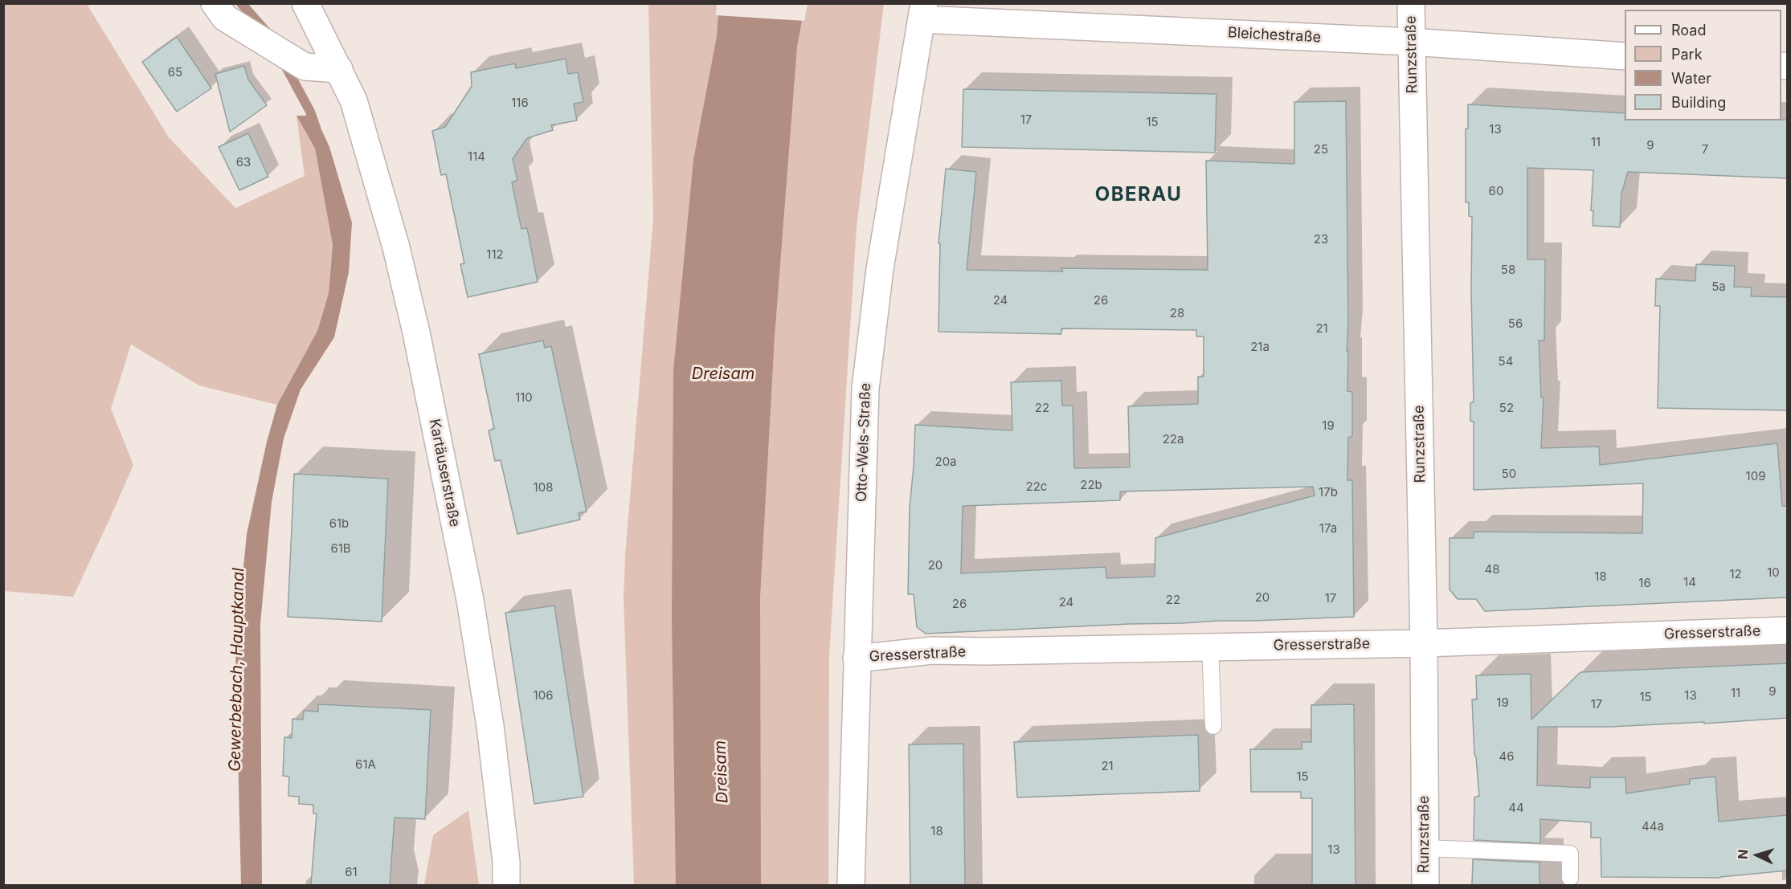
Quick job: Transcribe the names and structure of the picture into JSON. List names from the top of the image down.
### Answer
{
  "streets": {
    "street": [
      "Bleichestraße",
      "Runzstraße",
      "Otto-Wels-Straße",
      "Kartäuserstraße",
      "Gresserstraße"
    ]
  },
  "crossings": [
    ["Bleichestraße", "Runzstraße"],
    ["Bleichestraße", "Otto-Wels-Straße"],
    ["Runzstraße", "Gresserstraße"],
    ["Otto-Wels-Straße", "Gresserstraße"]
  ],
  "districts": ["OBERAU"],
  "water": ["Dreisam", "Gewerbebach, Hauptkanal"],
  "house_numbers": [
    "65",
    "116",
    "17",
    "15",
    "13",
    "11",
    "9",
    "25",
    "7",
    "114",
    "63",
    "60",
    "23",
    "112",
    "58",
    "5a",
    "24",
    "26",
    "28",
    "56",
    "21",
    "21a",
    "54",
    "110",
    "22",
    "52",
    "19",
    "22a",
    "20a",
    "50",
    "109",
    "22b",
    "22c",
    "108",
    "17b",
    "61b",
    "17a",
    "61B",
    "20",
    "48",
    "10",
    "12",
    "18",
    "14",
    "16",
    "20",
    "17",
    "22",
    "24",
    "26",
    "9",
    "11",
    "106",
    "13",
    "15",
    "19",
    "17",
    "46",
    "61A",
    "21",
    "15",
    "44",
    "44a",
    "18",
    "13",
    "61"
  ],
  "legend": [
    "Road",
    "Park",
    "Water",
    "Building"
  ],
  "north": "left"
}
